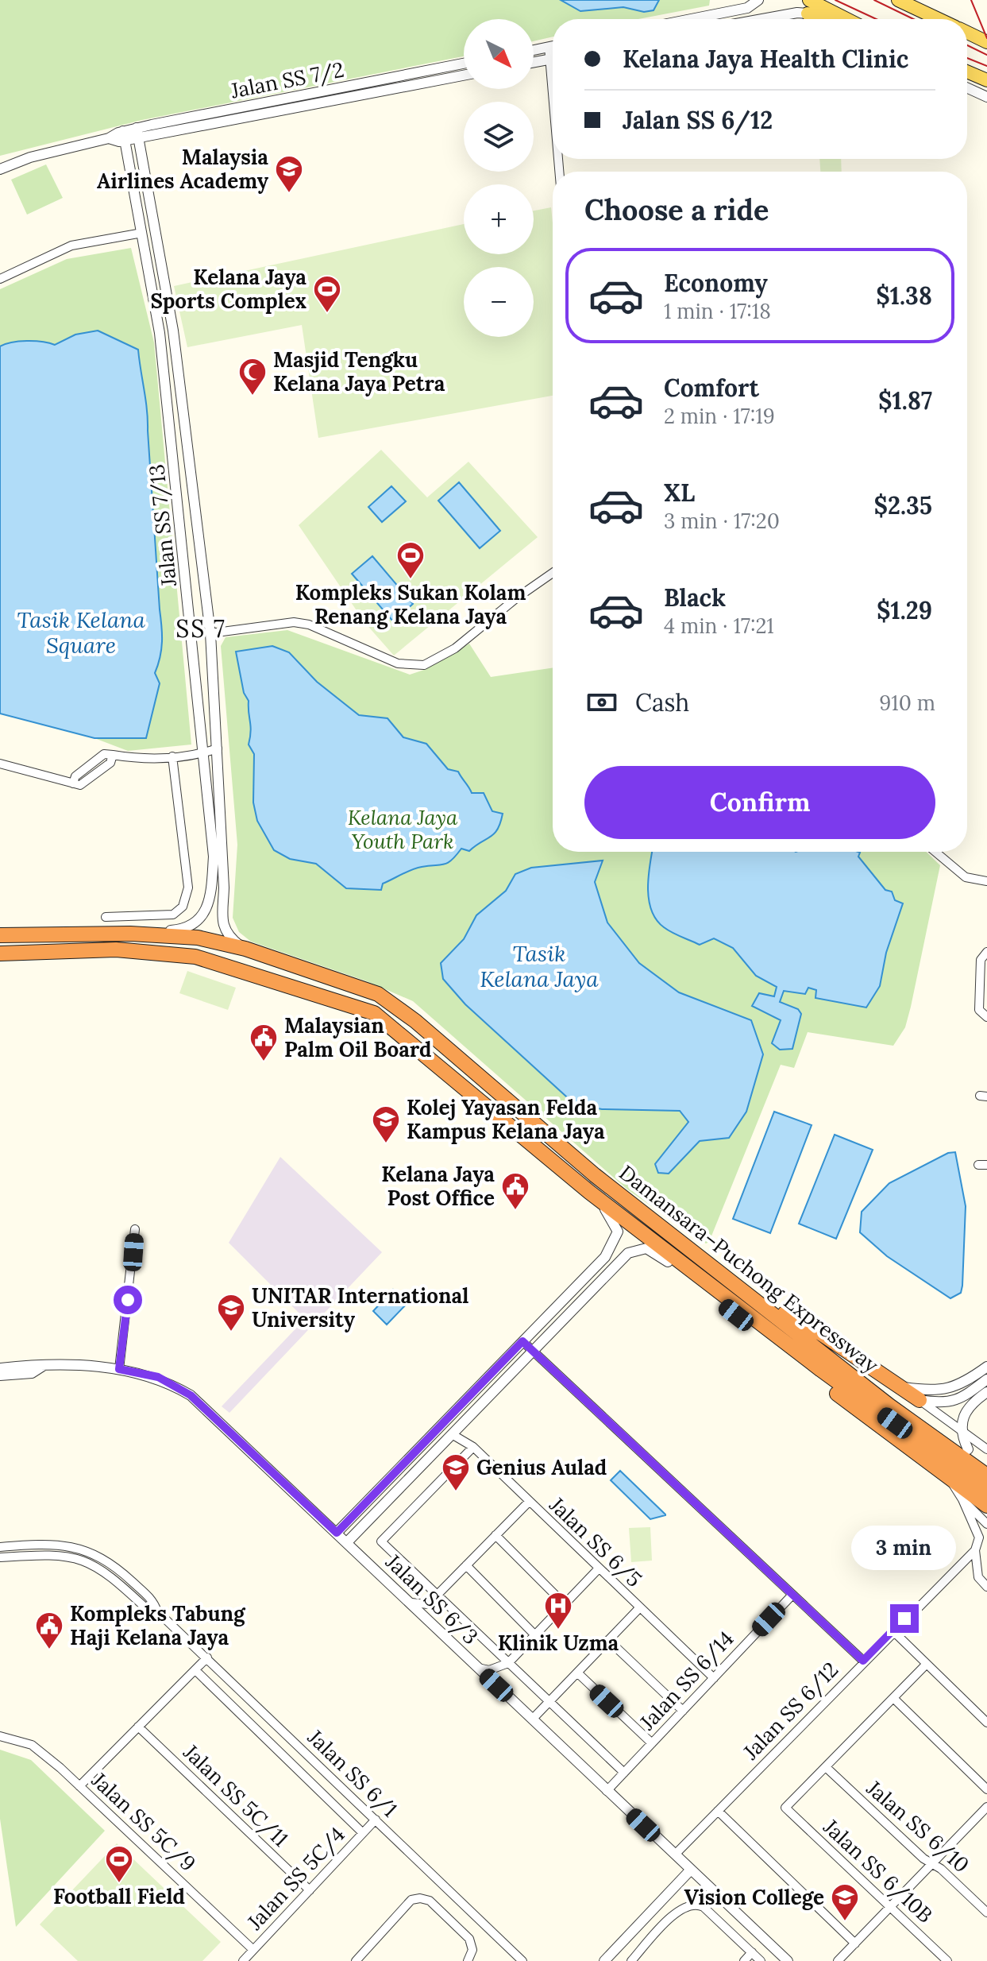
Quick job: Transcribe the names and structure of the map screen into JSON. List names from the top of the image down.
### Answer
{
  "streets": {
    "highway": ["Damansara–Puchong Expressway"],
    "street": [
      "Jalan SS 7/2",
      "Jalan SS 7/13",
      "Jalan SS 6/5",
      "Jalan SS 6/3",
      "Jalan SS 6/14",
      "Jalan SS 6/12",
      "Jalan SS 6/1",
      "Jalan SS 5C/11",
      "Jalan SS 5C/9",
      "Jalan SS 6/10",
      "Jalan SS 6/10B",
      "Jalan SS 5C/4"
    ]
  },
  "crossings": [
    ["Jalan SS 7/2", "Jalan SS 7/13"],
    ["Jalan SS 7/13", "Damansara–Puchong Expressway"],
    ["Jalan SS 6/5", "Jalan SS 6/14"],
    ["Jalan SS 6/3", "Jalan SS 6/14"],
    ["Jalan SS 6/3", "Jalan SS 6/12"],
    ["Jalan SS 6/1", "Jalan SS 5C/4"],
    ["Jalan SS 5C/11", "Jalan SS 5C/4"],
    ["Jalan SS 5C/9", "Jalan SS 5C/4"],
    ["Jalan SS 6/10", "Jalan SS 6/10B"]
  ],
  "districts": ["SS 7"],
  "water": ["Tasik Kelana Square", "Tasik Kelana Jaya"],
  "parks": ["Kelana Jaya Youth Park"],
  "places": {
    "school or university": [
      "Malaysia Airlines Academy",
      "Kolej Yayasan Felda Kampus Kelana Jaya",
      "UNITAR International University",
      "Genius Aulad",
      "Vision College"
    ],
    "sports": ["Kelana Jaya Sports Complex", "Kompleks Sukan Kolam Renang Kelana Jaya", "Football Field"],
    "mosque": ["Masjid Tengku Kelana Jaya Petra"],
    "public building": ["Malaysian Palm Oil Board", "Kelana Jaya Post Office", "Kompleks Tabung Haji Kelana Jaya"],
    "hospital": ["Klinik Uzma"]
  },
  "north": "bottom right",
  "page": {
    "map_buttons": ["+", "−"],
    "banner": ["Kelana Jaya Health Clinic", "Jalan SS 6/12"],
    "heading": "Choose a ride",
    "list": [
      {
        "name": "Economy",
        "note": "1 min · 17:18",
        "value": "$1.38"
      },
      {
        "name": "Comfort",
        "note": "2 min · 17:19",
        "value": "$1.87"
      },
      {
        "name": "XL",
        "note": "3 min · 17:20",
        "value": "$2.35"
      },
      {
        "name": "Black",
        "note": "4 min · 17:21",
        "value": "$1.29"
      }
    ],
    "pay": ["Cash", "910 m"],
    "buttons": "Confirm",
    "bubble": "3 min"
  }
}
